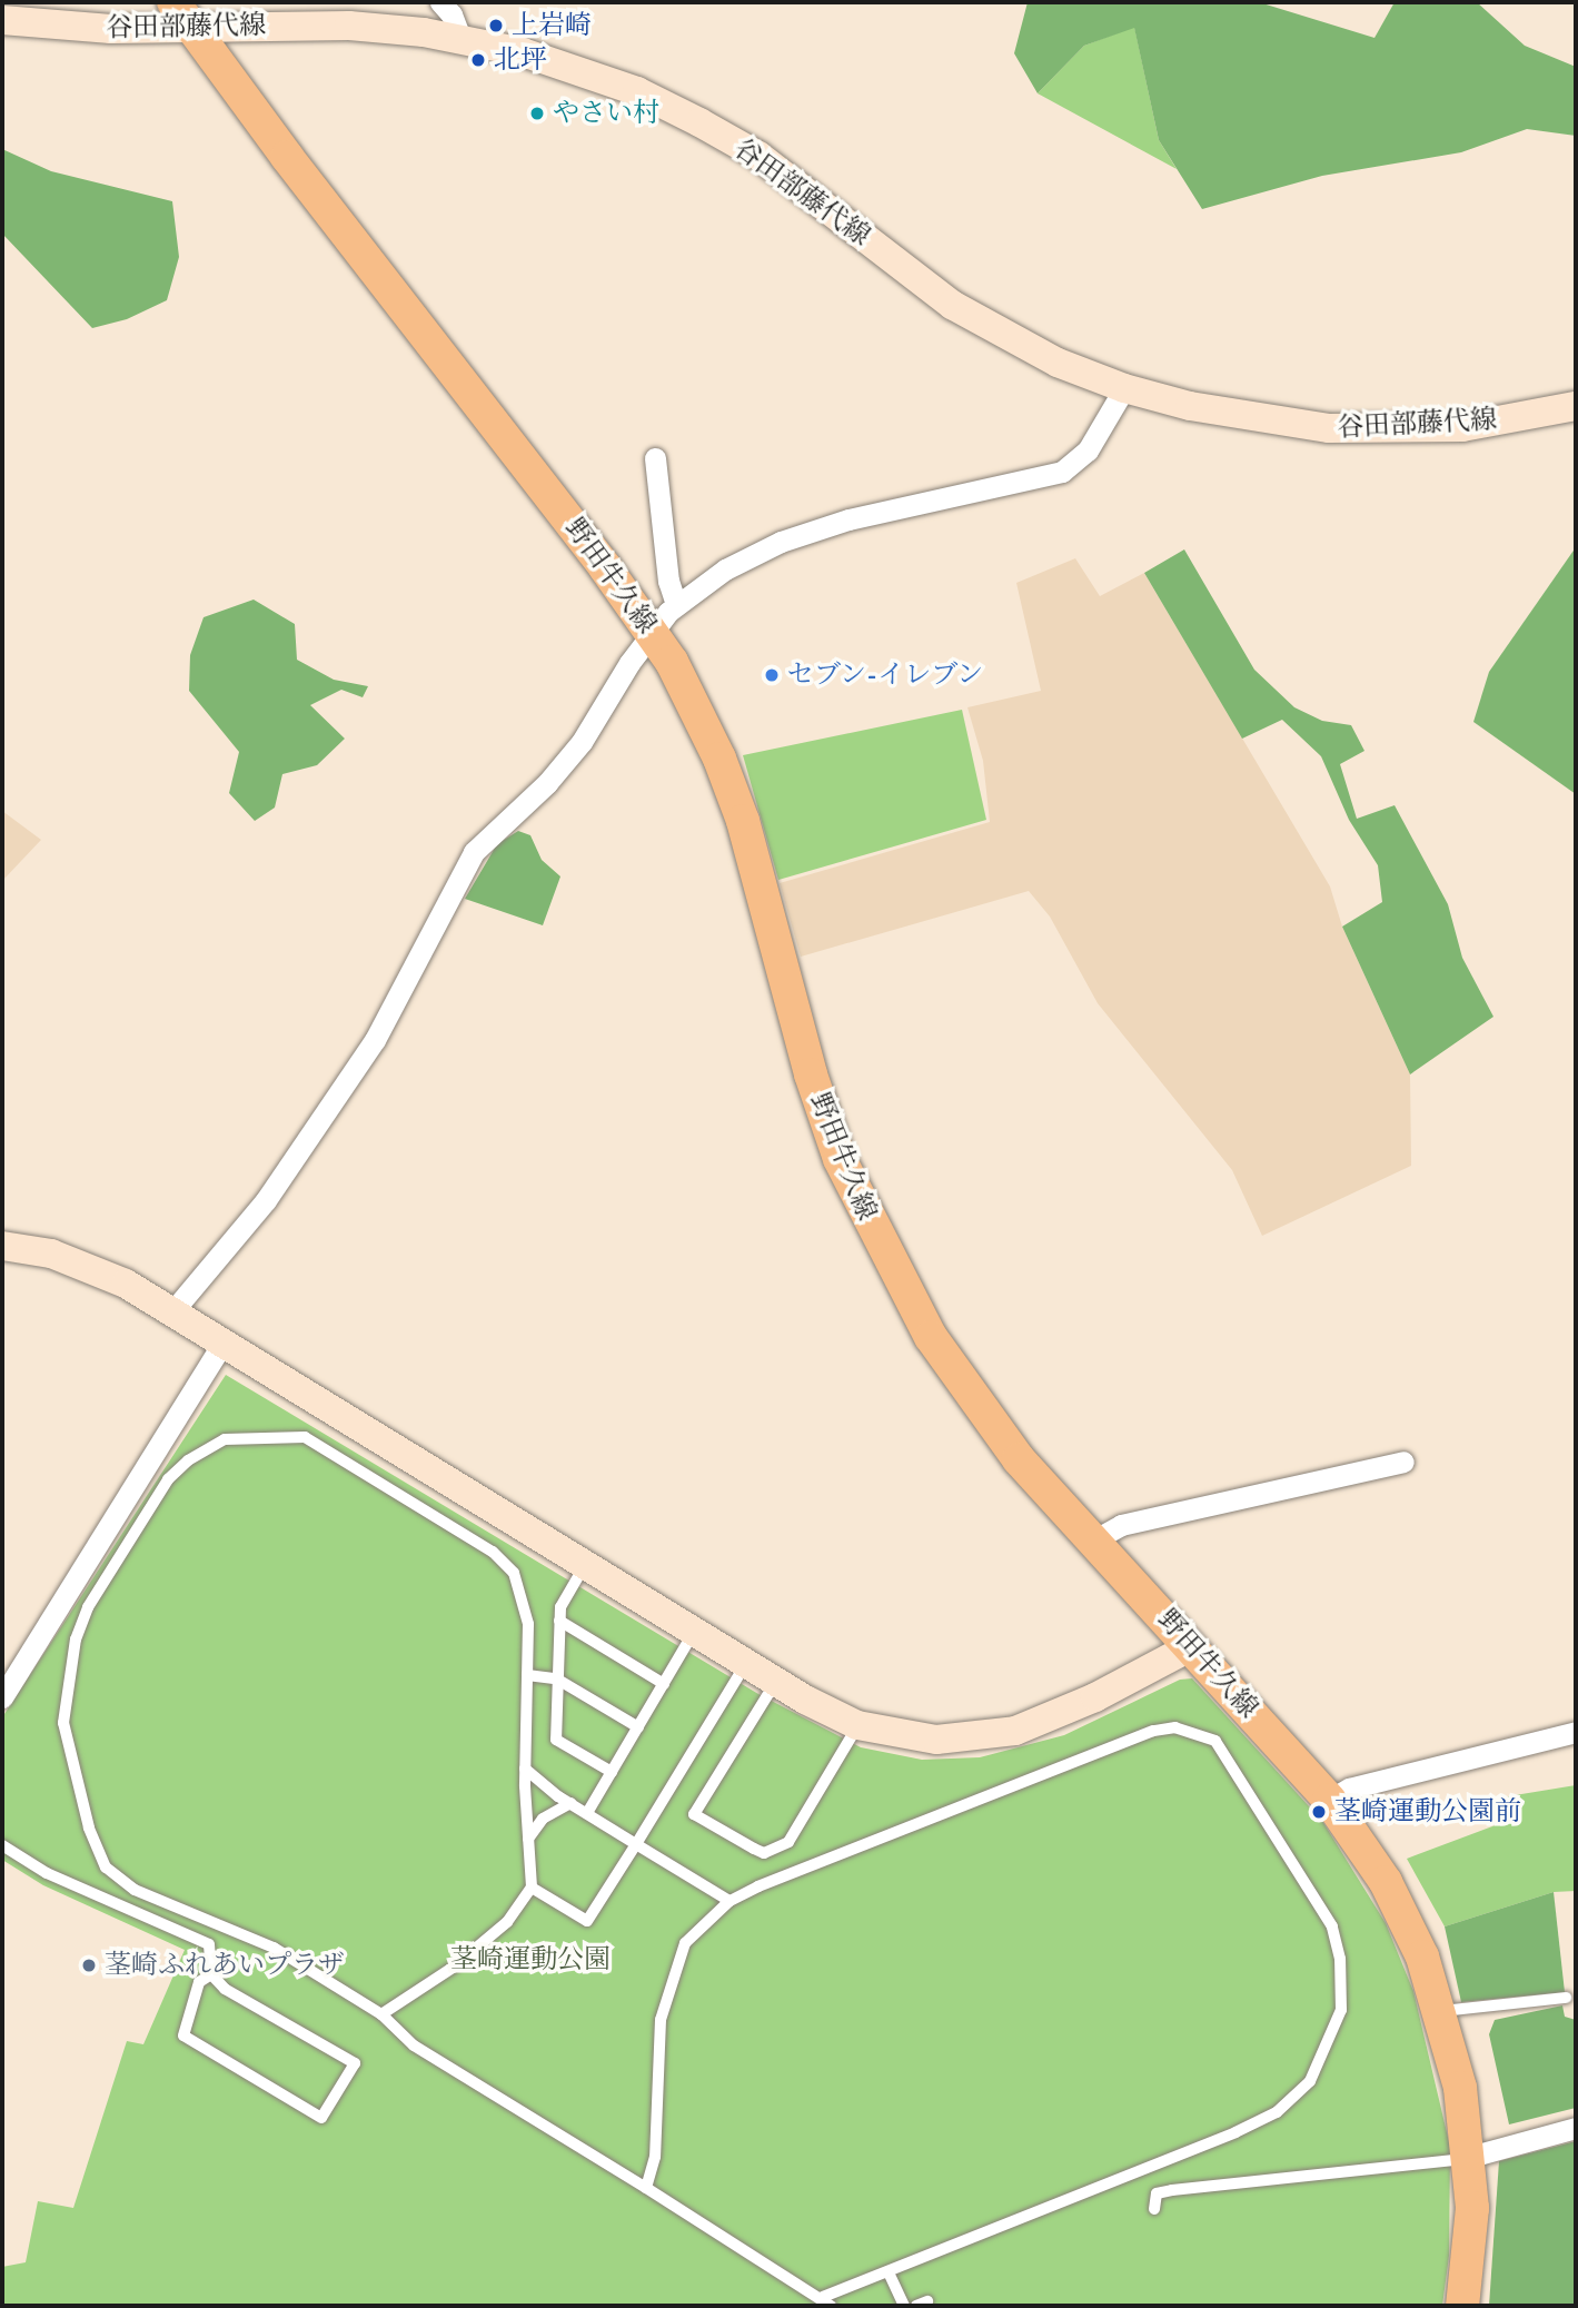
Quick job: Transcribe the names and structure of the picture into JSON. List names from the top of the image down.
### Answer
{
  "streets": {
    "main road": ["谷田部藤代線", "野田牛久線"]
  },
  "crossings": [
    ["谷田部藤代線", "野田牛久線"]
  ],
  "parks": ["茎崎運動公園"],
  "places": [
    "上岩崎",
    "北坪",
    "やさい村",
    "セブン-イレブン",
    "茎崎運動公園前",
    "茎崎ふれあいプラザ"
  ]
}
